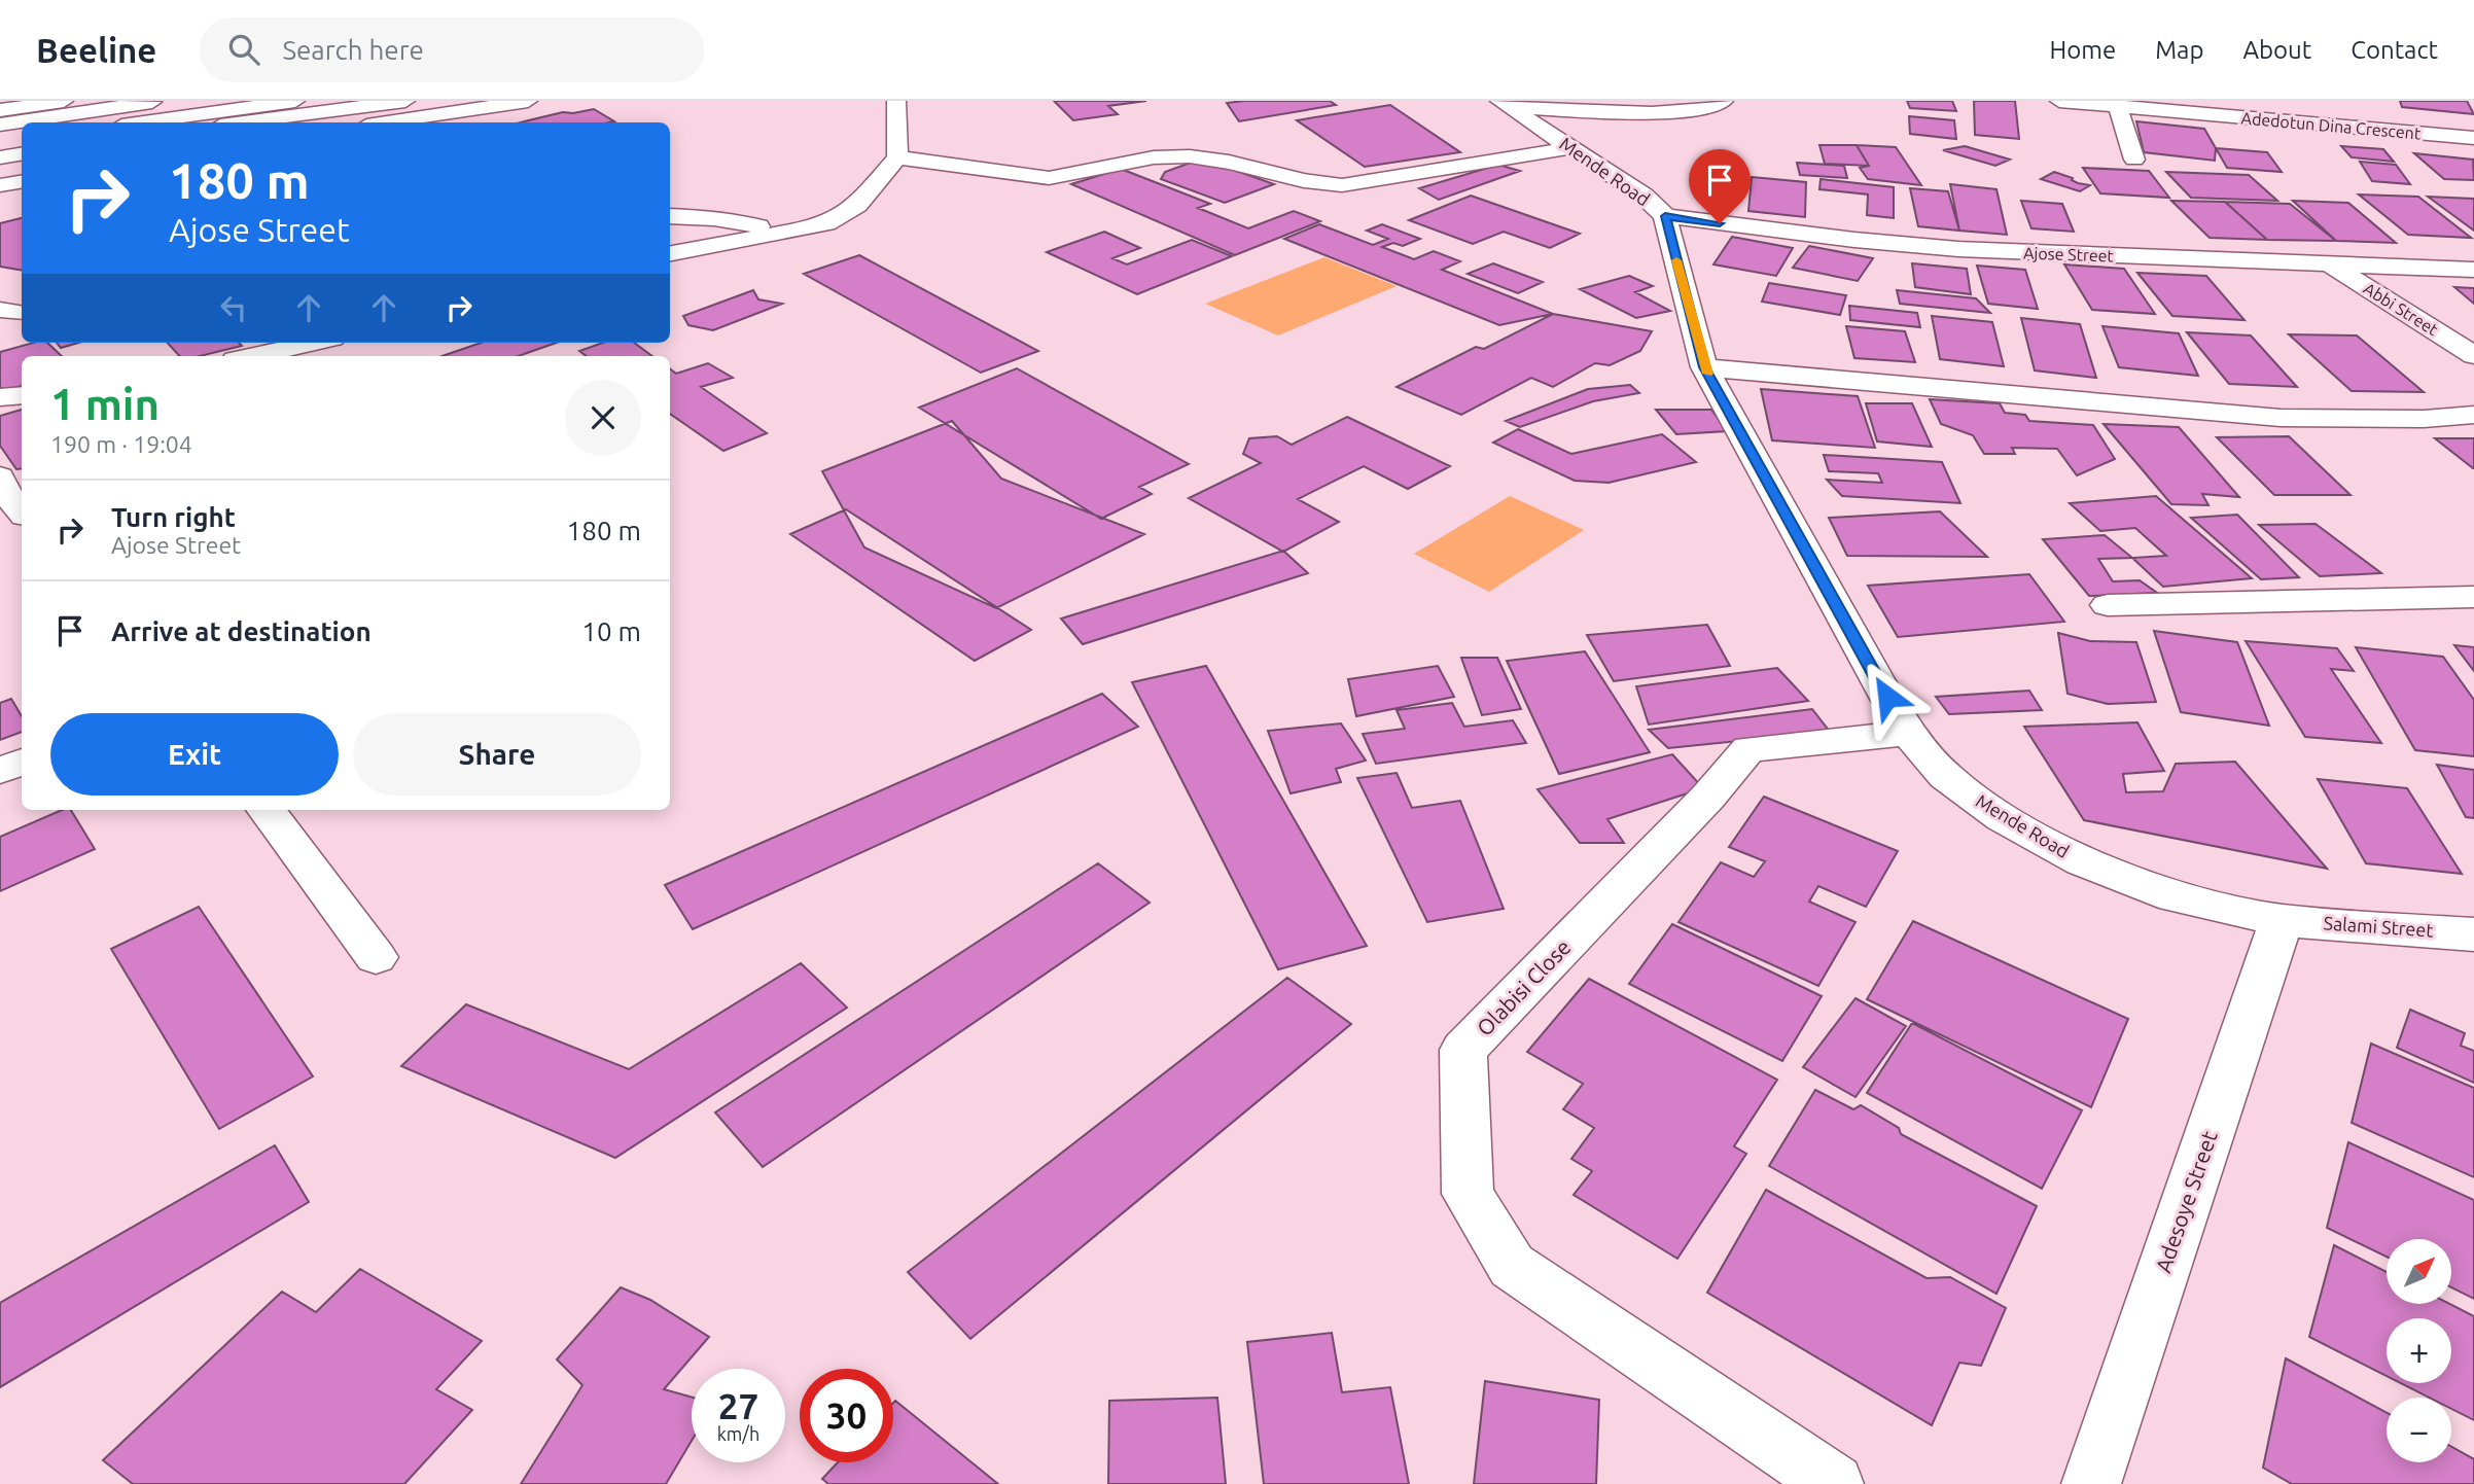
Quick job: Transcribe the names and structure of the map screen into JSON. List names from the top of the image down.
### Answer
{
  "streets": {
    "main road": [
      "Adedotun Dina Crescent",
      "Mende Road",
      "Ajose Street",
      "Abbi Street",
      "Salami Street",
      "Olabisi Close",
      "Adesoye Street"
    ]
  },
  "crossings": [
    ["Mende Road", "Ajose Street"],
    ["Mende Road", "Salami Street"],
    ["Mende Road", "Olabisi Close"],
    ["Mende Road", "Adesoye Street"],
    ["Ajose Street", "Abbi Street"],
    ["Salami Street", "Adesoye Street"]
  ],
  "north": "top right",
  "page": {
    "header": "Beeline",
    "search": "Search here",
    "nav": [
      "Home",
      "Map",
      "About",
      "Contact"
    ],
    "turn": ["180 m", "Ajose Street"],
    "heading": ["1 min", "190 m · 19:04"],
    "list": [
      {
        "name": "Turn right",
        "note": "Ajose Street",
        "value": "180 m"
      },
      {
        "name": "Arrive at destination",
        "value": "10 m"
      }
    ],
    "buttons": ["Exit", "Share"],
    "map_buttons": ["+", "−"],
    "speed": "27 km/h",
    "limit": "30"
  }
}
